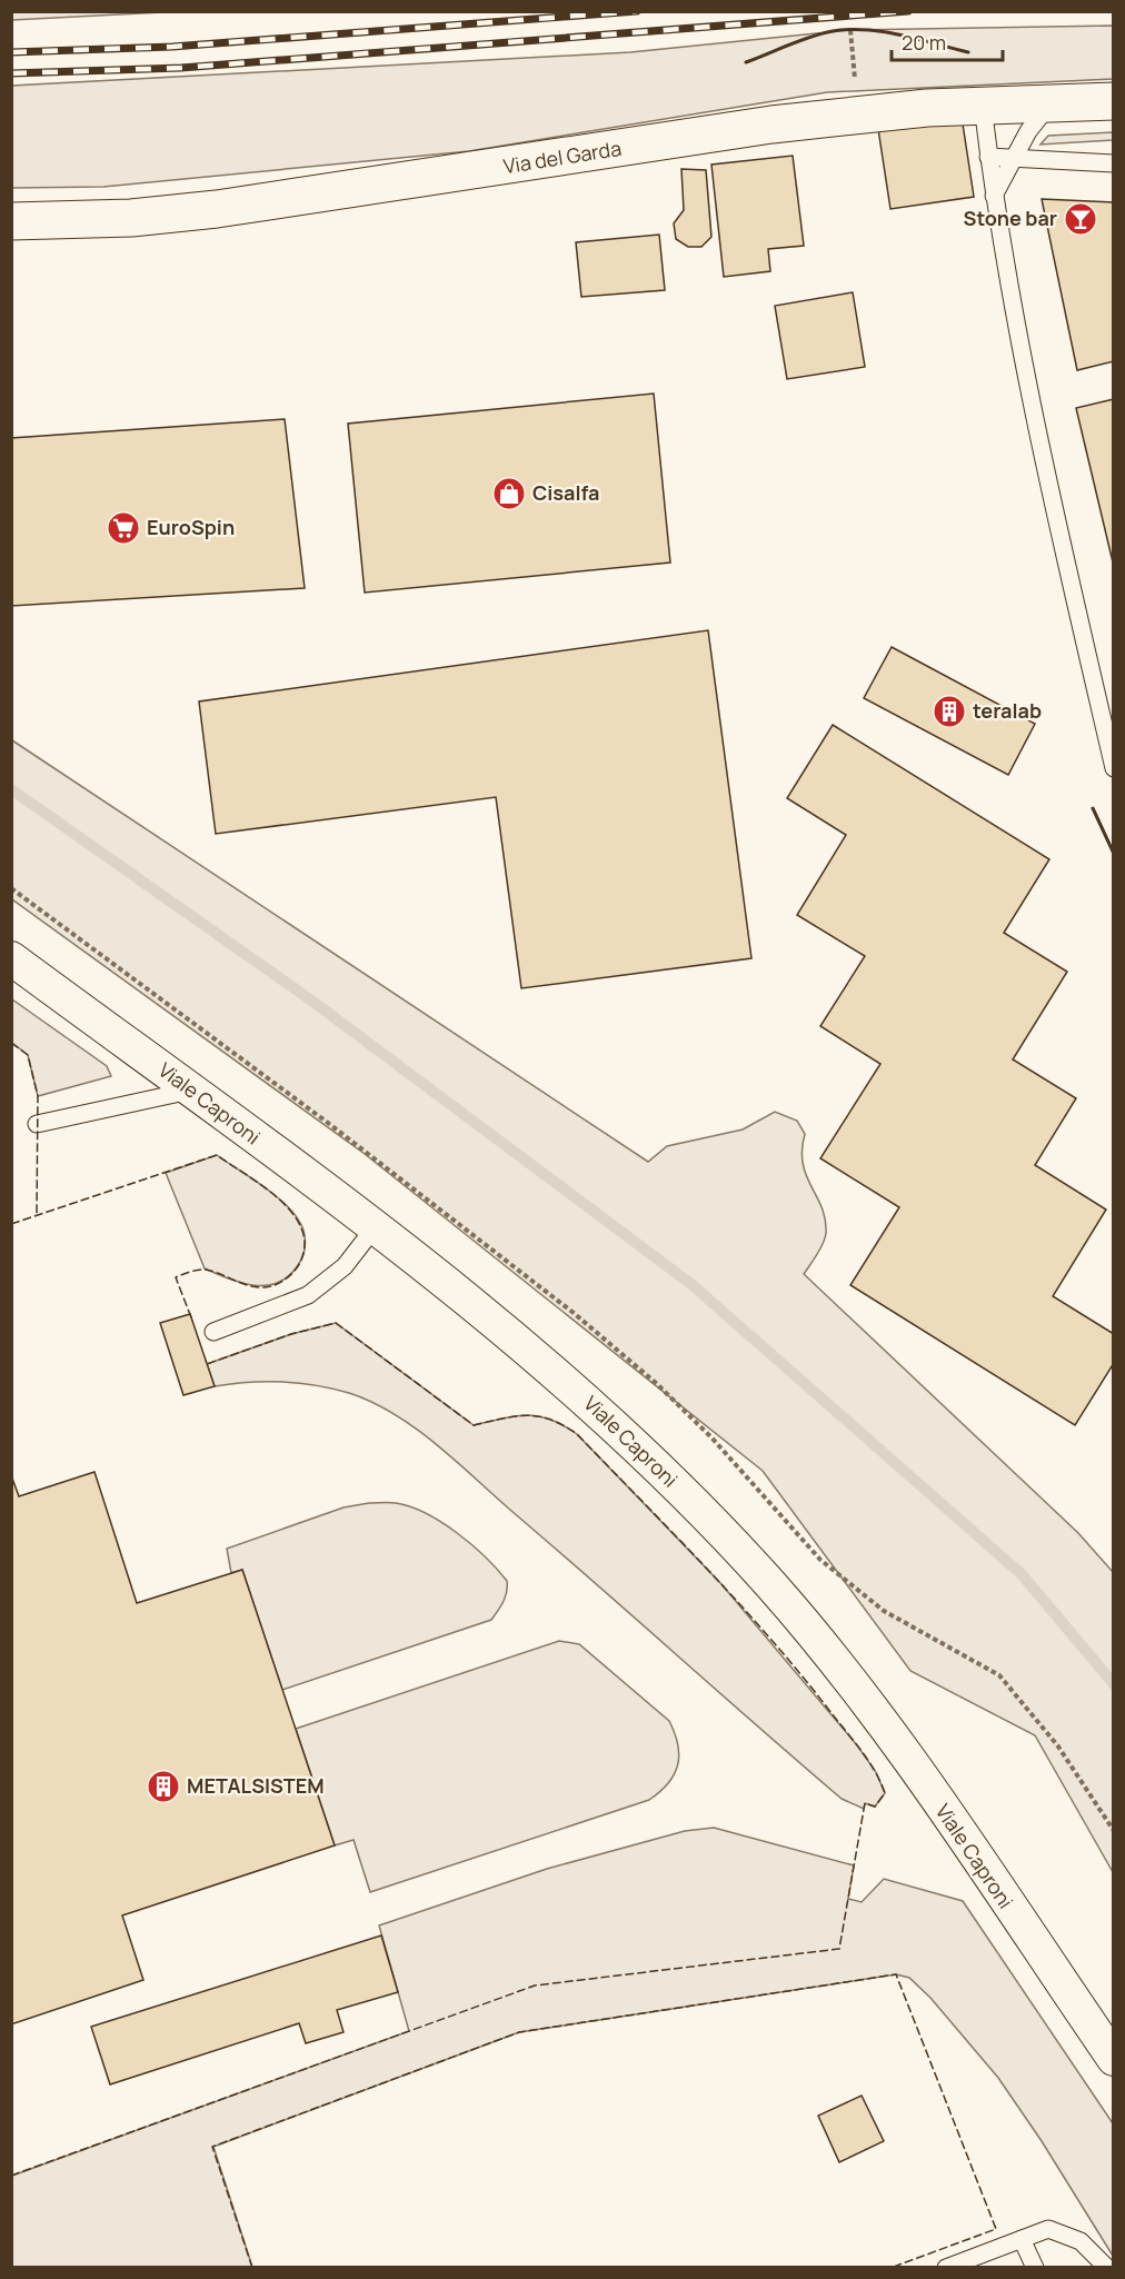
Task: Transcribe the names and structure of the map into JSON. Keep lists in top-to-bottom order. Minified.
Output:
{"streets":{"main road":["Via del Garda"],"street":["Viale Caproni"]},"places":{"bar":["Stone bar"],"shop":["Cisalfa"],"supermarket":["EuroSpin"],"building":["teralab","METALSISTEM"]},"scale_bar":"20 m"}
